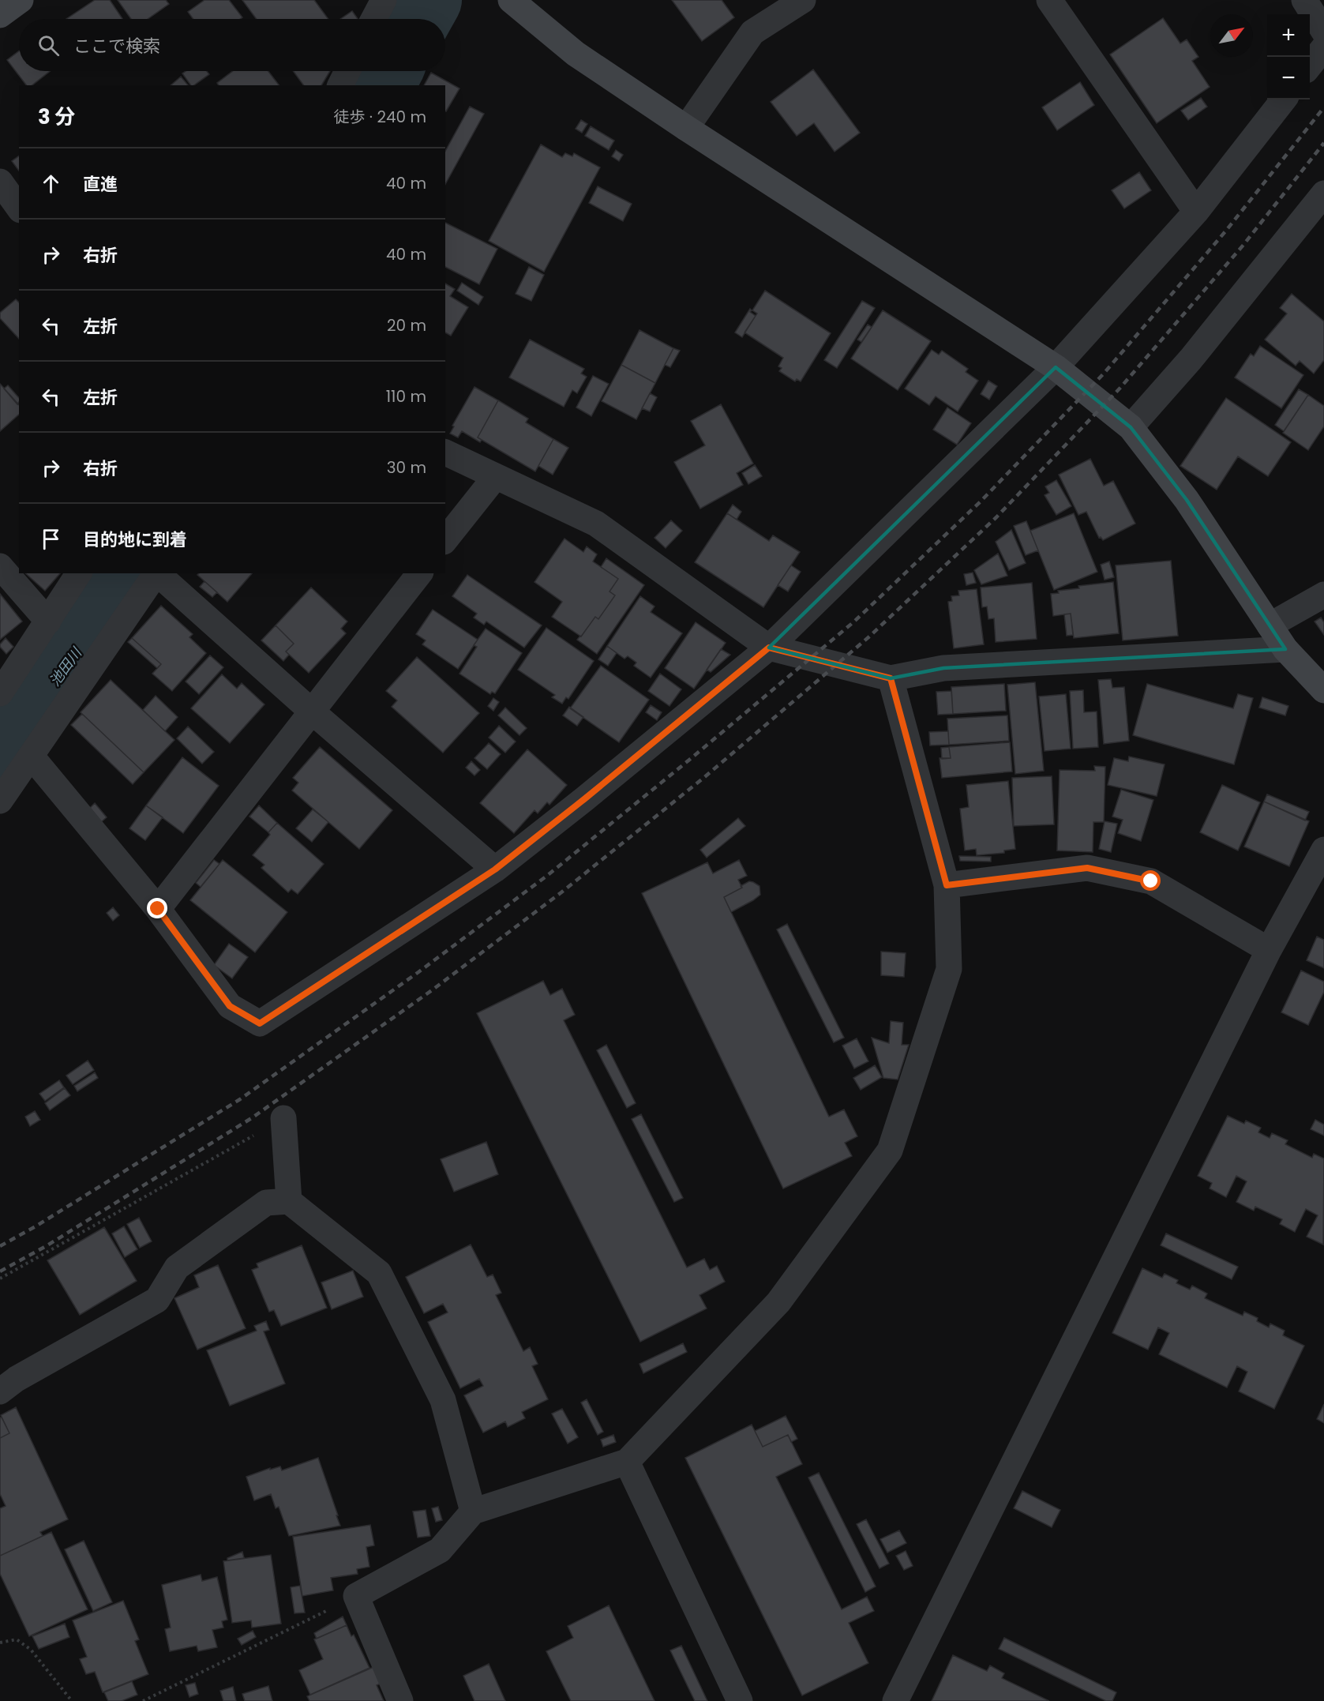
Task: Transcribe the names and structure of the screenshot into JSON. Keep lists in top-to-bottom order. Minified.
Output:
{"water":["池田川"],"north":"top right","page":{"map_buttons":["+","−"],"search":"ここで検索","heading":["3 分","徒歩 · 240 m"],"list":[["直進","40 m"],["右折","40 m"],["左折","20 m"],["左折","110 m"],["右折","30 m"],"目的地に到着"]}}
